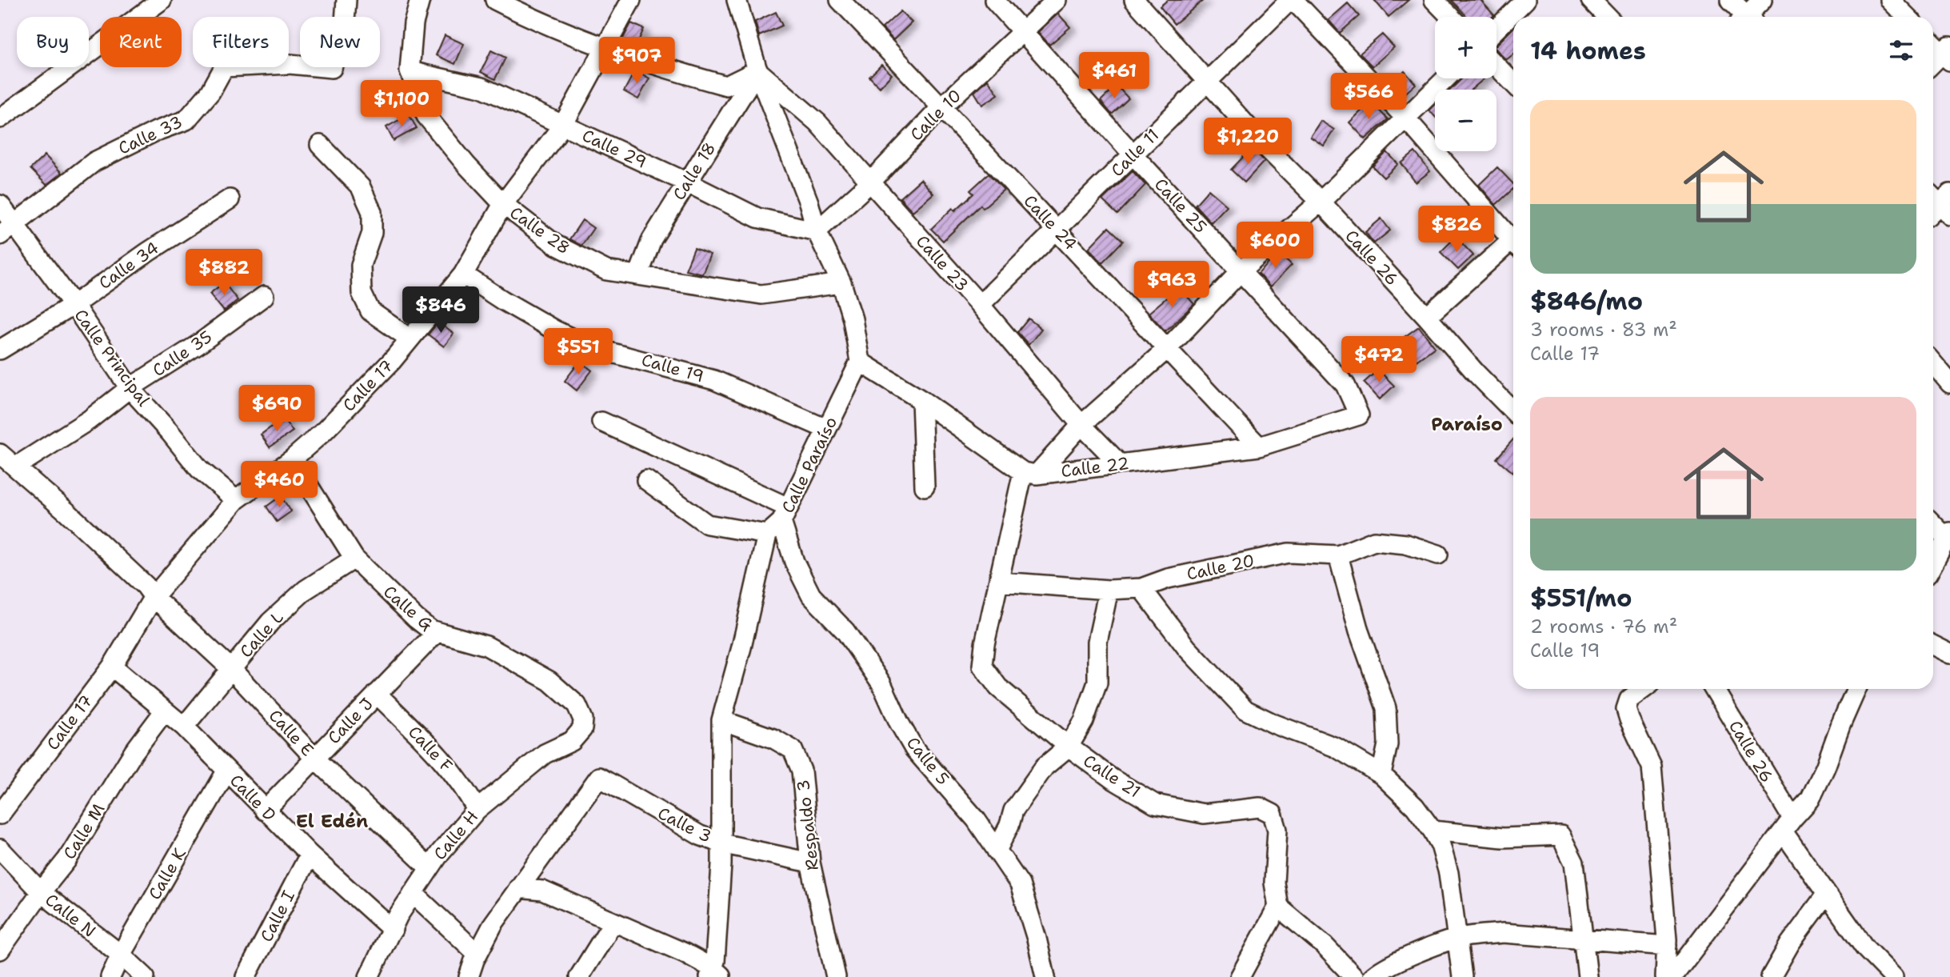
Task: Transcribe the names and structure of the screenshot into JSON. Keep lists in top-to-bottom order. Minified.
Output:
{"streets":{"street":["Calle 10","Calle 33","Calle 29","Calle 11","Calle 18","Calle 25","Calle 24","Calle 28","Calle 26","Calle 23","Calle 34","Calle 35","Calle Principal","Calle 19","Calle 17","Calle Paraíso","Calle 22","Calle 20","Calle G","Calle L","Calle J","Calle E","Calle F","Calle 5","Calle 21","Calle D","Calle 3","Respaldo 3","Calle M","Calle H","Calle K","Calle N","Calle I"]},"crossings":[["Calle 10","Calle 29"],["Calle 10","Calle 25"],["Calle 10","Calle 24"],["Calle 10","Calle 23"],["Calle 33","Calle Principal"],["Calle 29","Calle 18"],["Calle 29","Calle 28"],["Calle 29","Calle 17"],["Calle 11","Calle 25"],["Calle 11","Calle 24"],["Calle 11","Calle 26"],["Calle 11","Calle 23"],["Calle 18","Calle 28"],["Calle 18","Calle 23"],["Calle 25","Calle 22"],["Calle 24","Calle 22"],["Calle 28","Calle 17"],["Calle 23","Calle 22"],["Calle 34","Calle Principal"],["Calle 35","Calle Principal"],["Calle 35","Calle E"],["Calle Principal","Calle 17"],["Calle 19","Calle 17"],["Calle 19","Calle Paraíso"],["Calle 17","Calle G"],["Calle 17","Calle E"],["Calle 17","Calle D"],["Calle Paraíso","Calle 5"],["Calle 22","Calle 21"],["Calle 20","Calle 21"],["Calle G","Calle L"],["Calle G","Calle J"],["Calle G","Calle H"],["Calle L","Calle E"],["Calle L","Calle D"],["Calle J","Calle E"],["Calle J","Calle F"],["Calle J","Calle D"],["Calle E","Calle H"],["Calle F","Calle H"],["Calle D","Calle M"],["Calle D","Calle H"],["Calle D","Calle K"],["Calle D","Calle I"],["Calle 3","Respaldo 3"],["Calle M","Calle N"],["Calle K","Calle N"]],"districts":["Paraíso","El Edén"],"page":{"map_buttons":["+","−"],"chip":["Buy","Rent","Filters","New"],"heading":"14 homes","price":["$907","$461","$566","$1,100","$1,220","$826","$600","$882","$963","$846","$551","$472","$690","$460"],"list":[{"name":"$846/mo","note":"3 rooms · 83 m² · Calle 17"},{"name":"$551/mo","note":"2 rooms · 76 m² · Calle 19"}]}}
